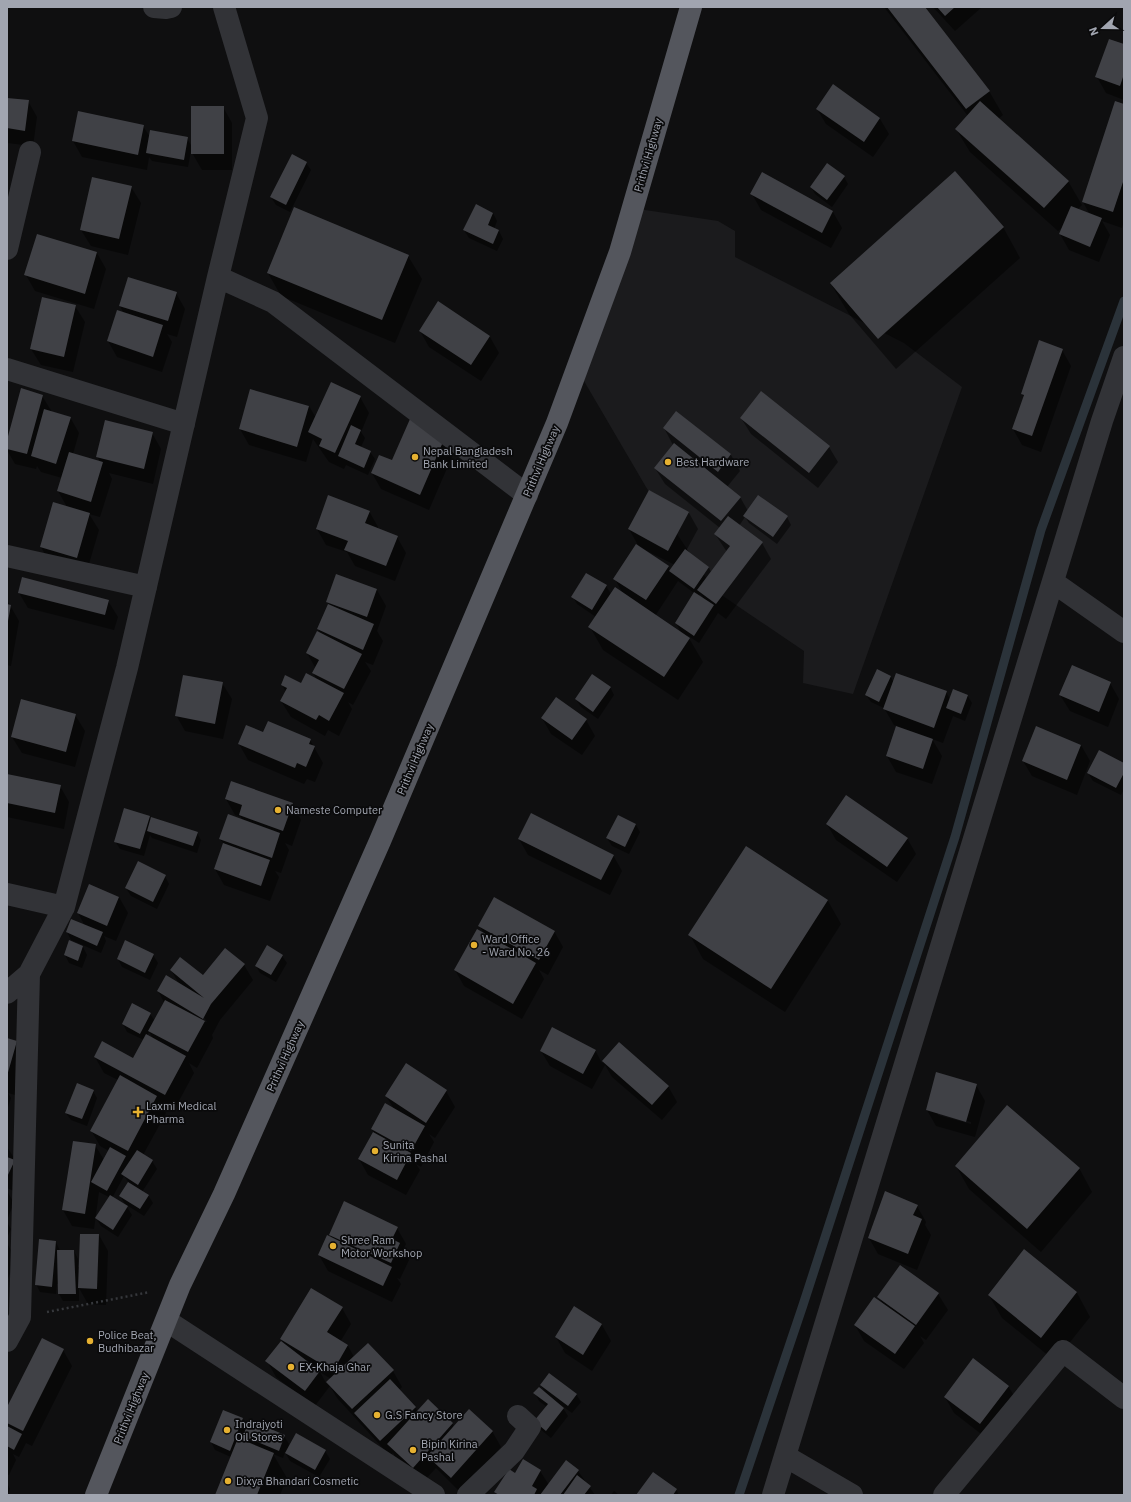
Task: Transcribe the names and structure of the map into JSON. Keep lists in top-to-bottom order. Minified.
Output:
{"streets":{"highway":["Prithvi Highway"]},"places":{"other":["Nepal Bangladesh Bank Limited","Best Hardware","Nameste Computer","Ward Office - Ward No. 26","Sunita Kirina Pashal","Shree Ram Motor Workshop","Police Beat, Budhibazar","EX-Khaja Ghar","G.S Fancy Store","Indrajyoti Oil Stores","Bipin Kirina Pashal","Dixya Bhandari Cosmetic"],"health":["Laxmi Medical Pharma"]},"north":"left"}
